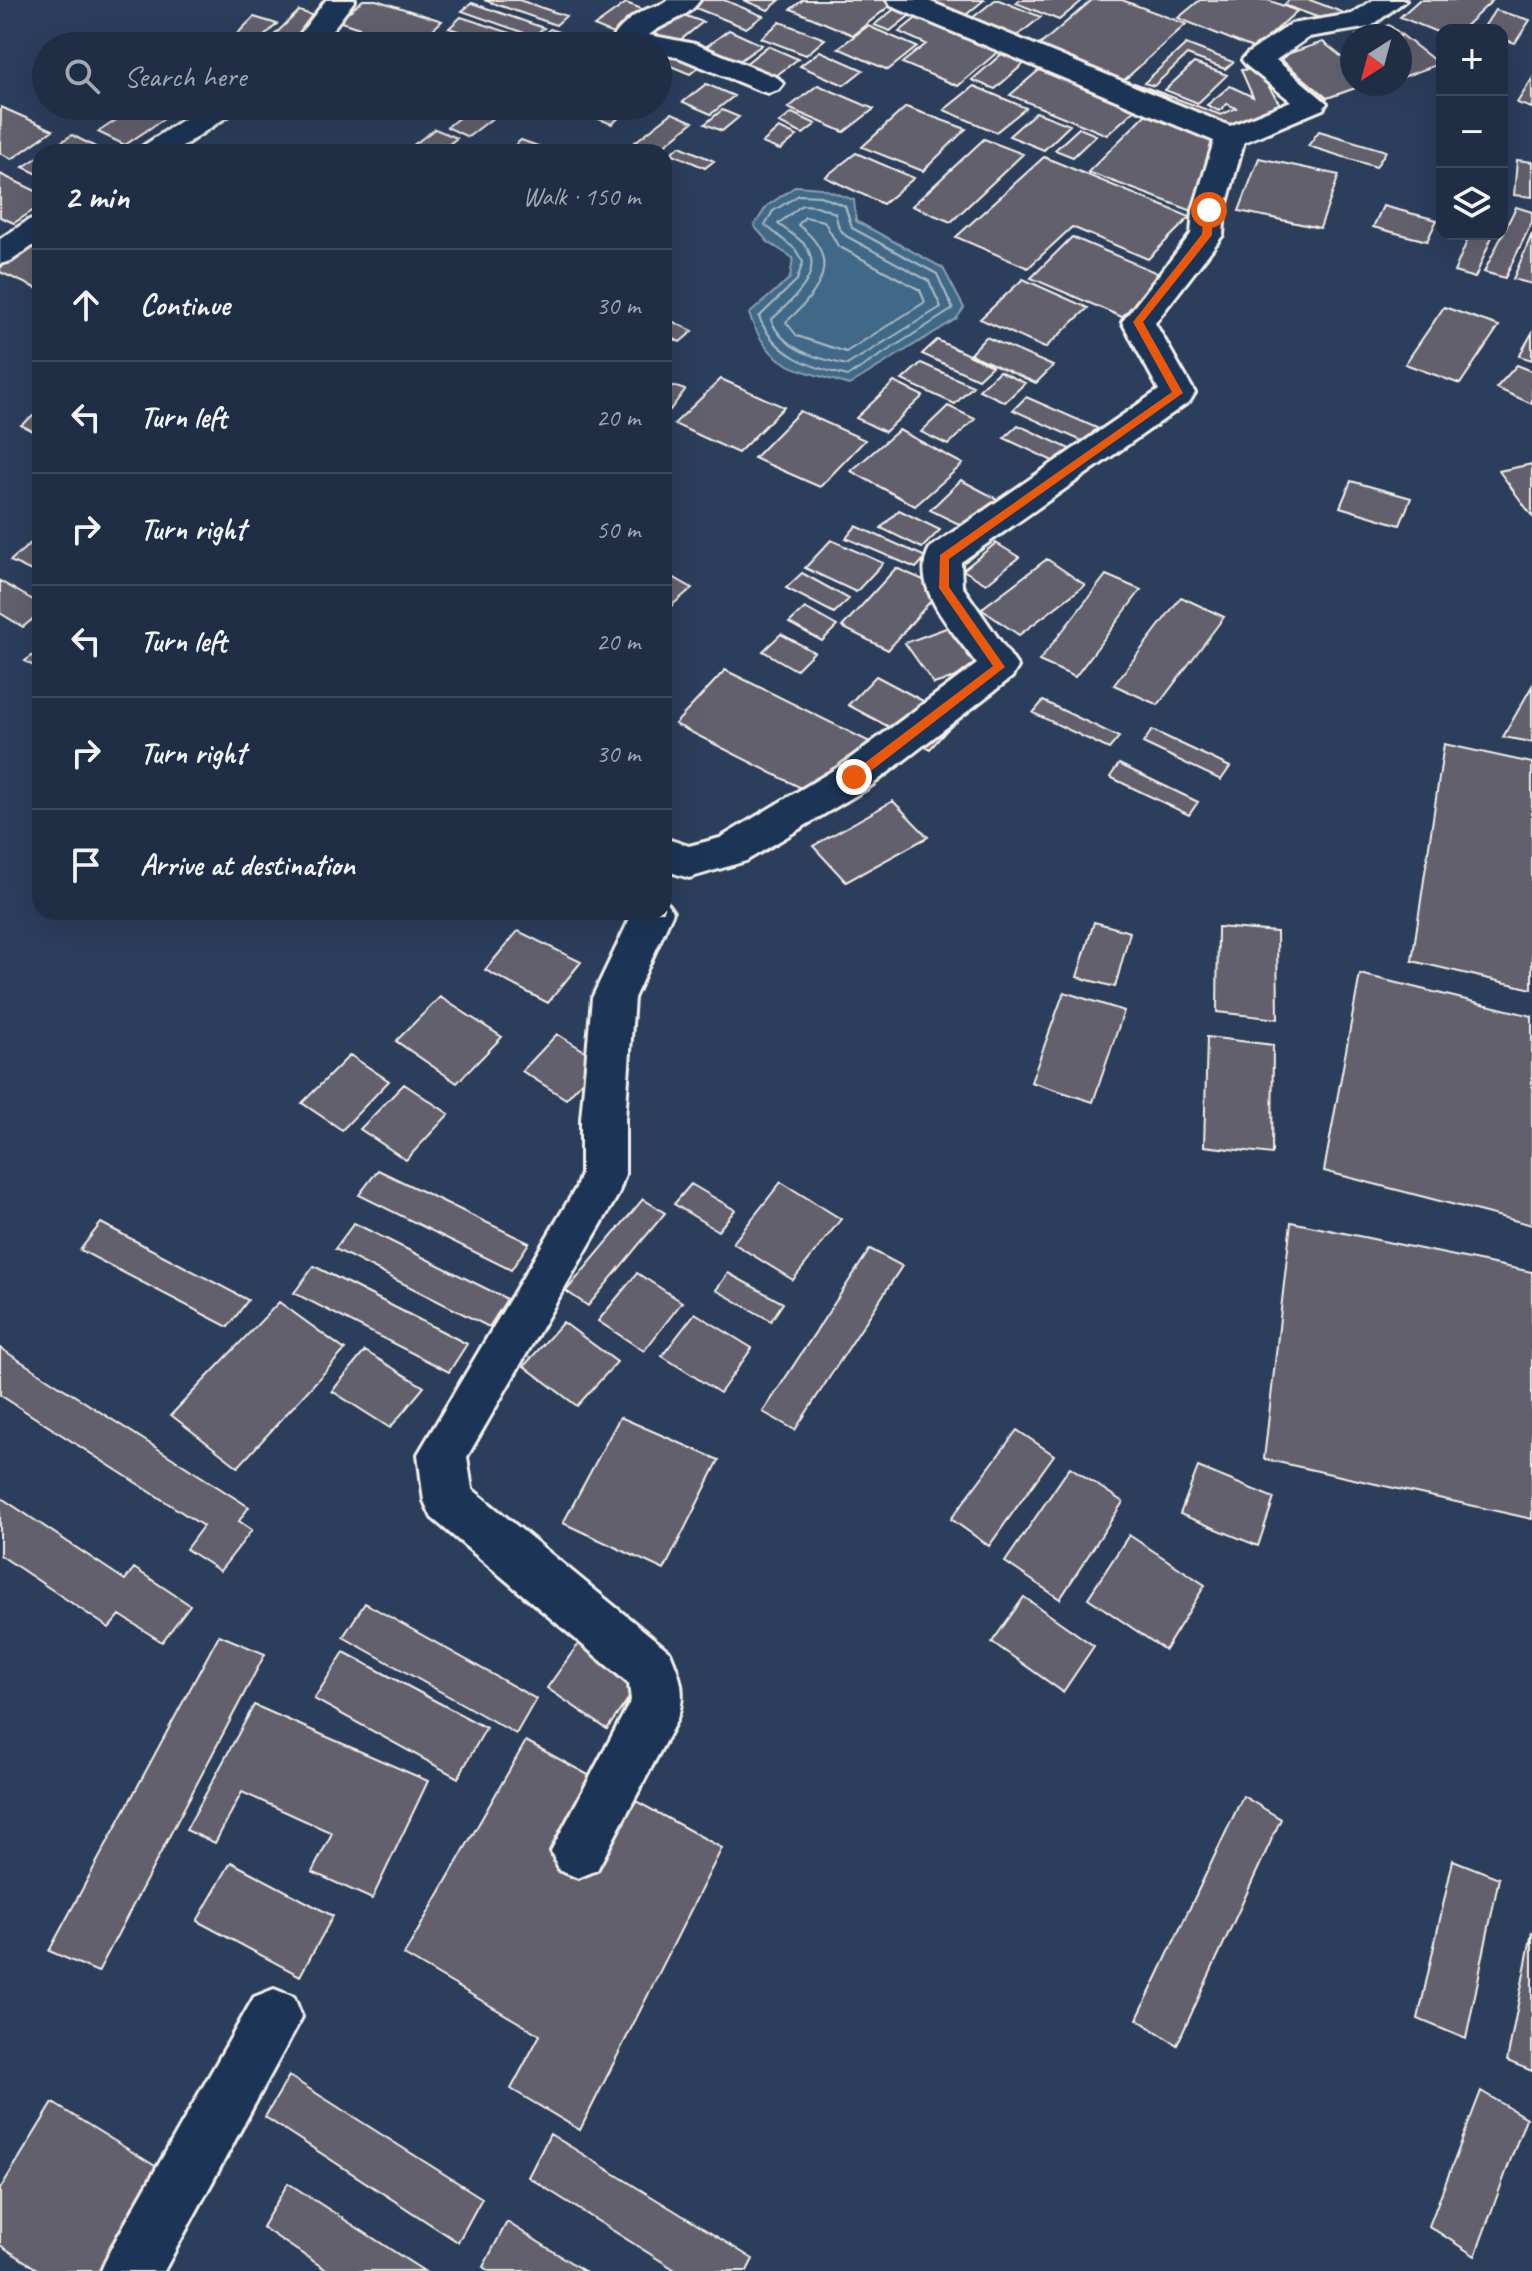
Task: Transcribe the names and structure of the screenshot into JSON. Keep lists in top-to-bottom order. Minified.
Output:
{"north":"bottom left","page":{"map_buttons":["+","−"],"search":"Search here","heading":["2 min","Walk · 150 m"],"list":[["Continue","30 m"],["Turn left","20 m"],["Turn right","50 m"],["Turn left","20 m"],["Turn right","30 m"],"Arrive at destination"]}}
